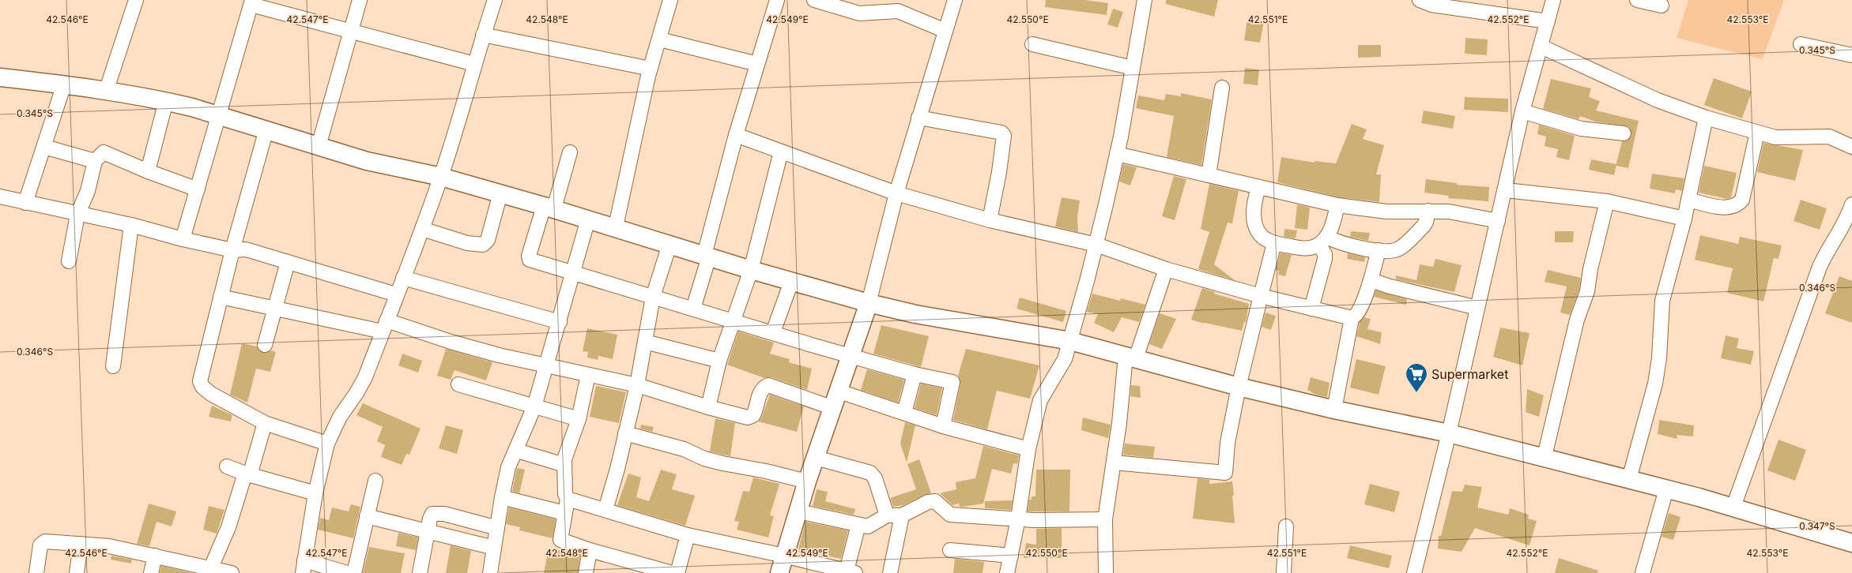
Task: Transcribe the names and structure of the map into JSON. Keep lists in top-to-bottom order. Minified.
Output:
{"places":{"supermarket":["Supermarket"]},"coordinates":["42.546°E","42.547°E","42.548°E","42.549°E","42.550°E","42.551°E","42.552°E","42.553°E","0.345°S","0.346°S","0.347°S"]}
